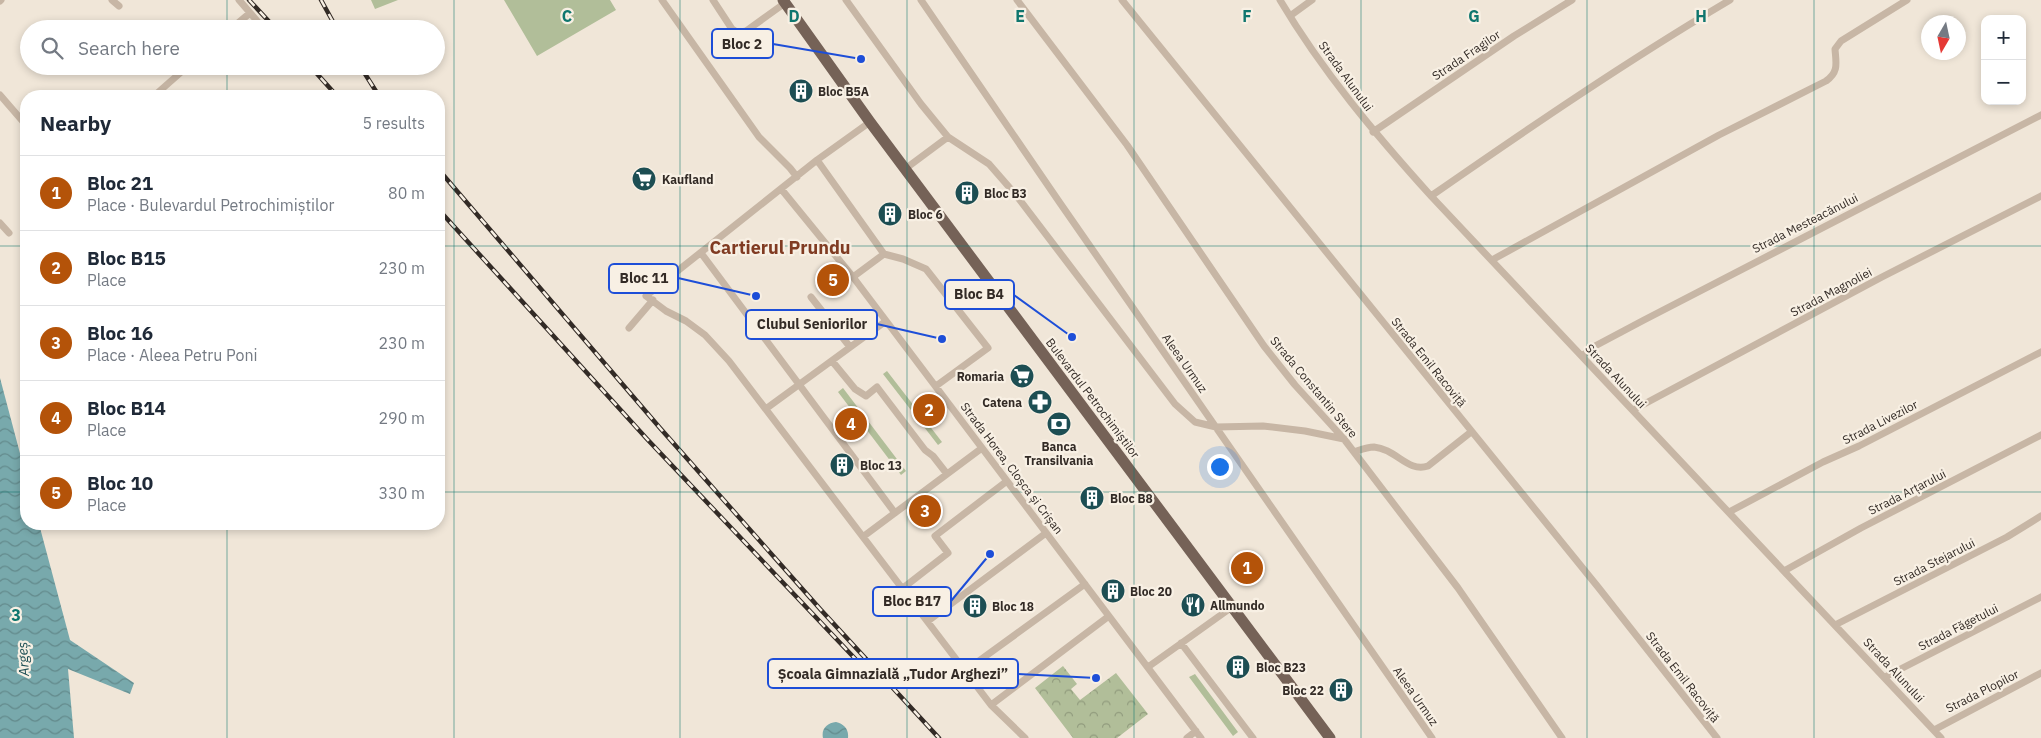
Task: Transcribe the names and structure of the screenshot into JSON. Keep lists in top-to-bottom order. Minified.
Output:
{"streets":{"main road":["Bulevardul Petrochimiștilor"],"street":["Strada Fragilor","Strada Alunului","Strada Mesteacănului","Strada Magnoliei","Strada Emil Racoviță","Aleea Urmuz","Strada Constantin Stere","Strada Livezilor","Strada Horea, Cloșca și Crișan","Strada Arțarului","Strada Stejarului","Strada Făgetului","Strada Plopilor"]},"crossings":[["Strada Fragilor","Strada Alunului"],["Strada Alunului","Strada Mesteacănului"],["Strada Alunului","Strada Magnoliei"],["Strada Alunului","Strada Livezilor"],["Strada Alunului","Strada Arțarului"],["Strada Alunului","Strada Stejarului"],["Strada Alunului","Strada Făgetului"],["Strada Alunului","Strada Plopilor"]],"districts":["Cartierul Prundu"],"water":["Argeș"],"places":{"other":["Bloc 2","Bloc 11","Bloc B4","Clubul Seniorilor","Bloc B17","Școala Gimnazială „Tudor Arghezi”"],"building":["Bloc B5A","Bloc B3","Bloc 6","Bloc 13","Bloc B8","Bloc 20","Bloc 18","Bloc B23","Bloc 22"],"supermarket":["Kaufland","Romaria"],"pharmacy":["Catena"],"bank":["Banca Transilvania"],"restaurant":["Allmundo"]},"north":"bottom","page":{"map_buttons":["+","−"],"search":"Search here","heading":["Nearby","5 results"],"list":[{"mark":"1","name":"Bloc 21","note":"Place · Bulevardul Petrochimiștilor","value":"80 m"},{"mark":"2","name":"Bloc B15","note":"Place","value":"230 m"},{"mark":"3","name":"Bloc 16","note":"Place · Aleea Petru Poni","value":"230 m"},{"mark":"4","name":"Bloc B14","note":"Place","value":"290 m"},{"mark":"5","name":"Bloc 10","note":"Place","value":"330 m"}],"pins":["5","2","4","3","1"]},"grid":{"columns":["C","D","E","F","G","H"],"rows":["3"]}}
